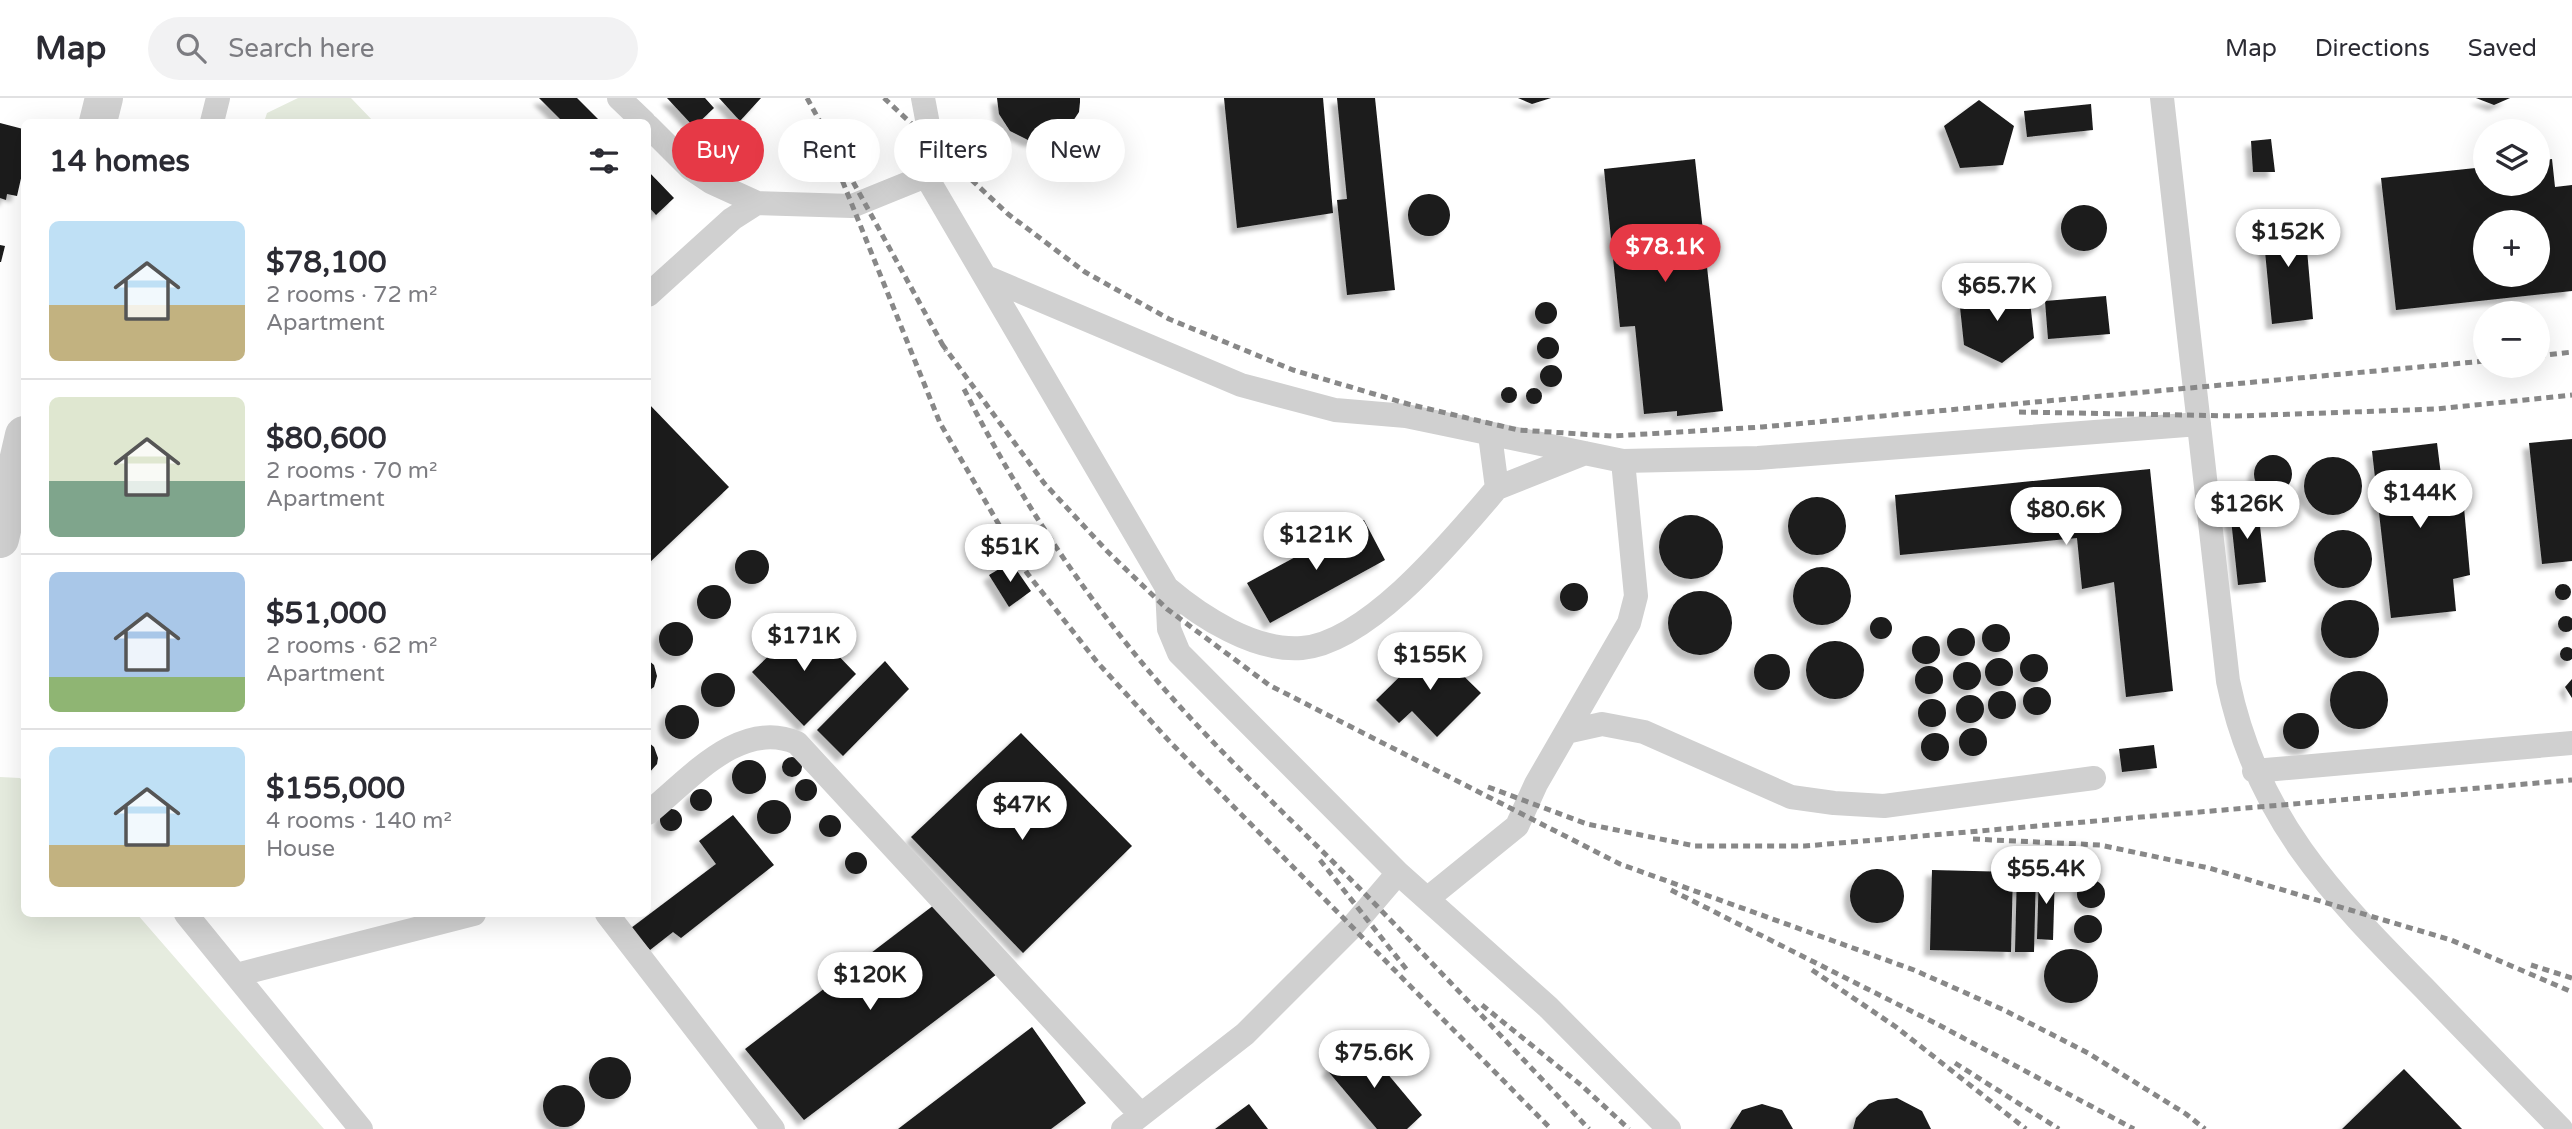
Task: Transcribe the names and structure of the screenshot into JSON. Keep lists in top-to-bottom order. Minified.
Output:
{"page":{"header":"Map","search":"Search here","nav":["Map","Directions","Saved"],"map_buttons":["+","−"],"chip":["Buy","Rent","Filters","New"],"heading":"14 homes","list":[{"name":"$78,100","note":"2 rooms · 72 m² · Apartment"},{"name":"$80,600","note":"2 rooms · 70 m² · Apartment"},{"name":"$51,000","note":"2 rooms · 62 m² · Apartment"},{"name":"$155,000","note":"4 rooms · 140 m² · House"}],"price":["$152K","$78.1K","$65.7K","$144K","$126K","$80.6K","$121K","$51K","$171K","$155K","$47K","$55.4K","$120K","$75.6K"]}}
